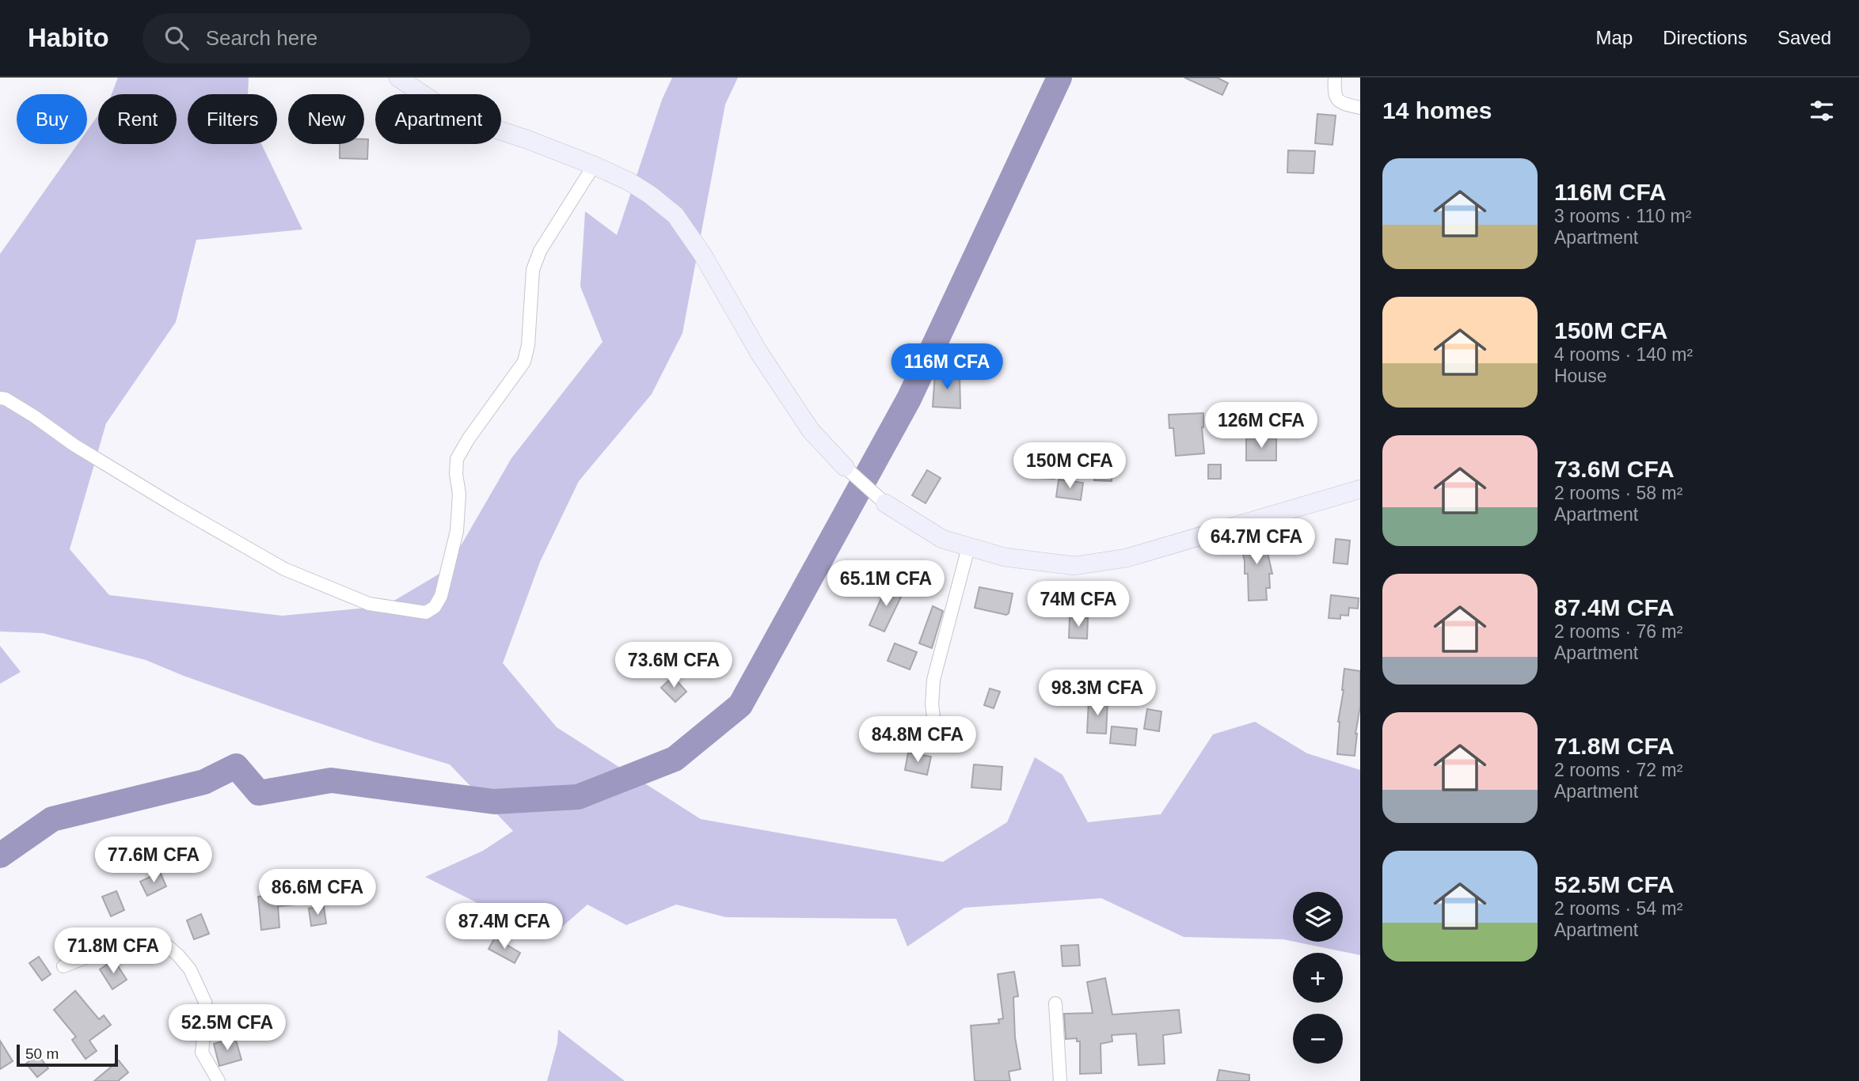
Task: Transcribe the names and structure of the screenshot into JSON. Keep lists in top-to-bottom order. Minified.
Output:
{"scale_bar":"50 m","page":{"header":"Habito","search":"Search here","nav":["Map","Directions","Saved"],"heading":"14 homes","chip":["Buy","Rent","Filters","New","Apartment"],"list":[{"name":"116M CFA","note":"3 rooms · 110 m² · Apartment"},{"name":"150M CFA","note":"4 rooms · 140 m² · House"},{"name":"73.6M CFA","note":"2 rooms · 58 m² · Apartment"},{"name":"87.4M CFA","note":"2 rooms · 76 m² · Apartment"},{"name":"71.8M CFA","note":"2 rooms · 72 m² · Apartment"},{"name":"52.5M CFA","note":"2 rooms · 54 m² · Apartment"}],"price":["116M CFA","126M CFA","150M CFA","64.7M CFA","65.1M CFA","74M CFA","73.6M CFA","98.3M CFA","84.8M CFA","77.6M CFA","86.6M CFA","87.4M CFA","71.8M CFA","52.5M CFA"],"map_buttons":["+","−"],"scale":"50 m"}}
